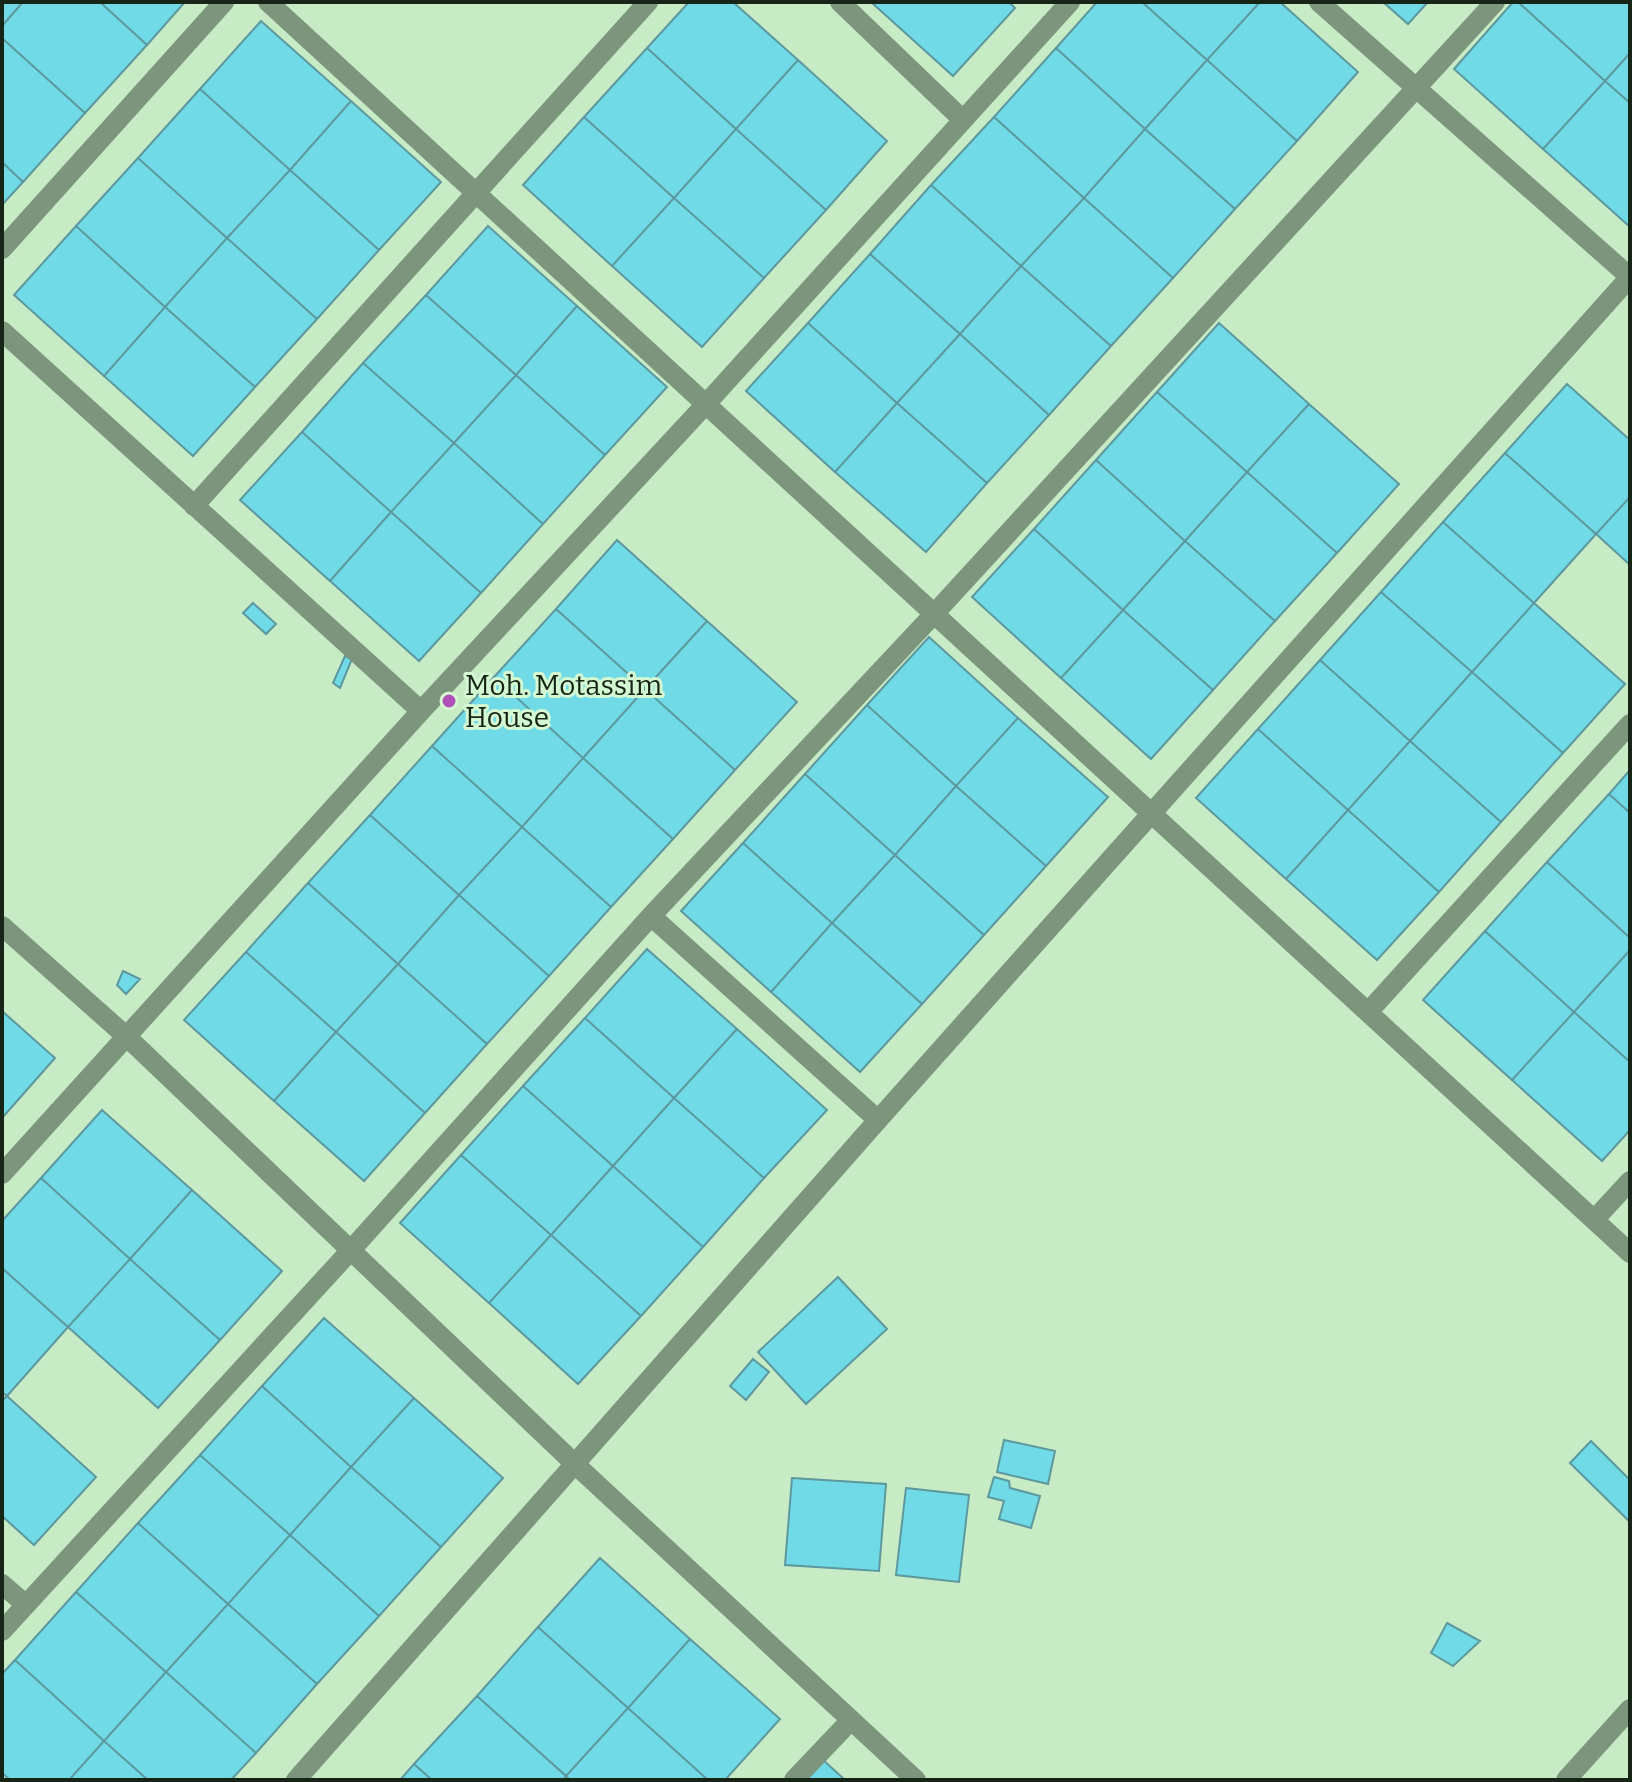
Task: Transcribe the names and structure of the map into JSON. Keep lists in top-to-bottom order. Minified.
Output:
{"places":["Moh. Motassim House"]}
